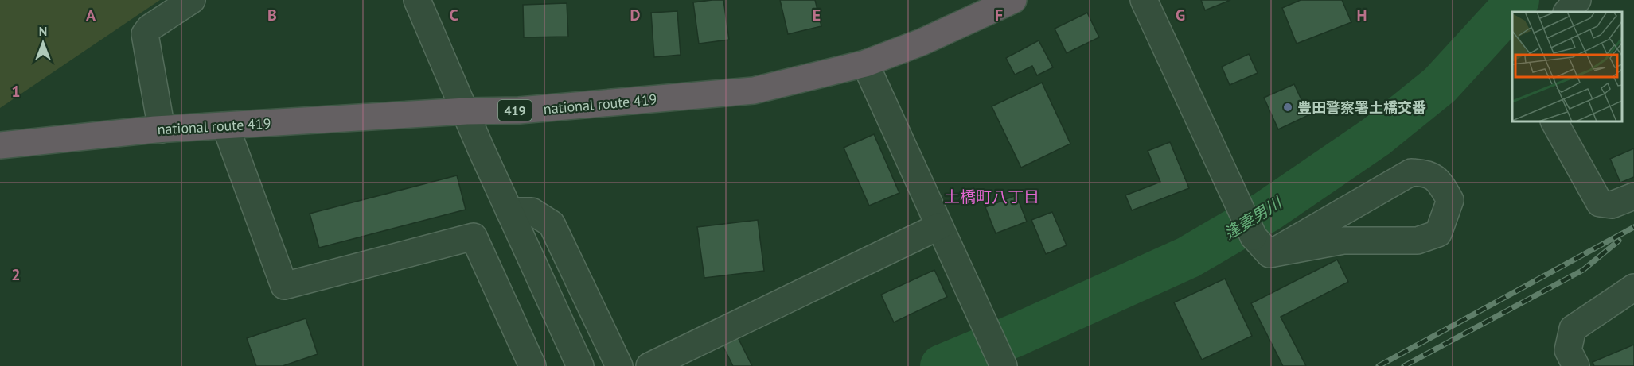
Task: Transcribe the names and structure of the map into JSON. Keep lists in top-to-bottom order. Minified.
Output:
{"streets":{"highway":["national route 419","419"]},"districts":["土橋町八丁目"],"water":["逢妻男川"],"places":["豊田警察署土橋交番"],"north":"top","grid":{"columns":["A","B","C","D","E","F","G","H"],"rows":["1","2"]}}
